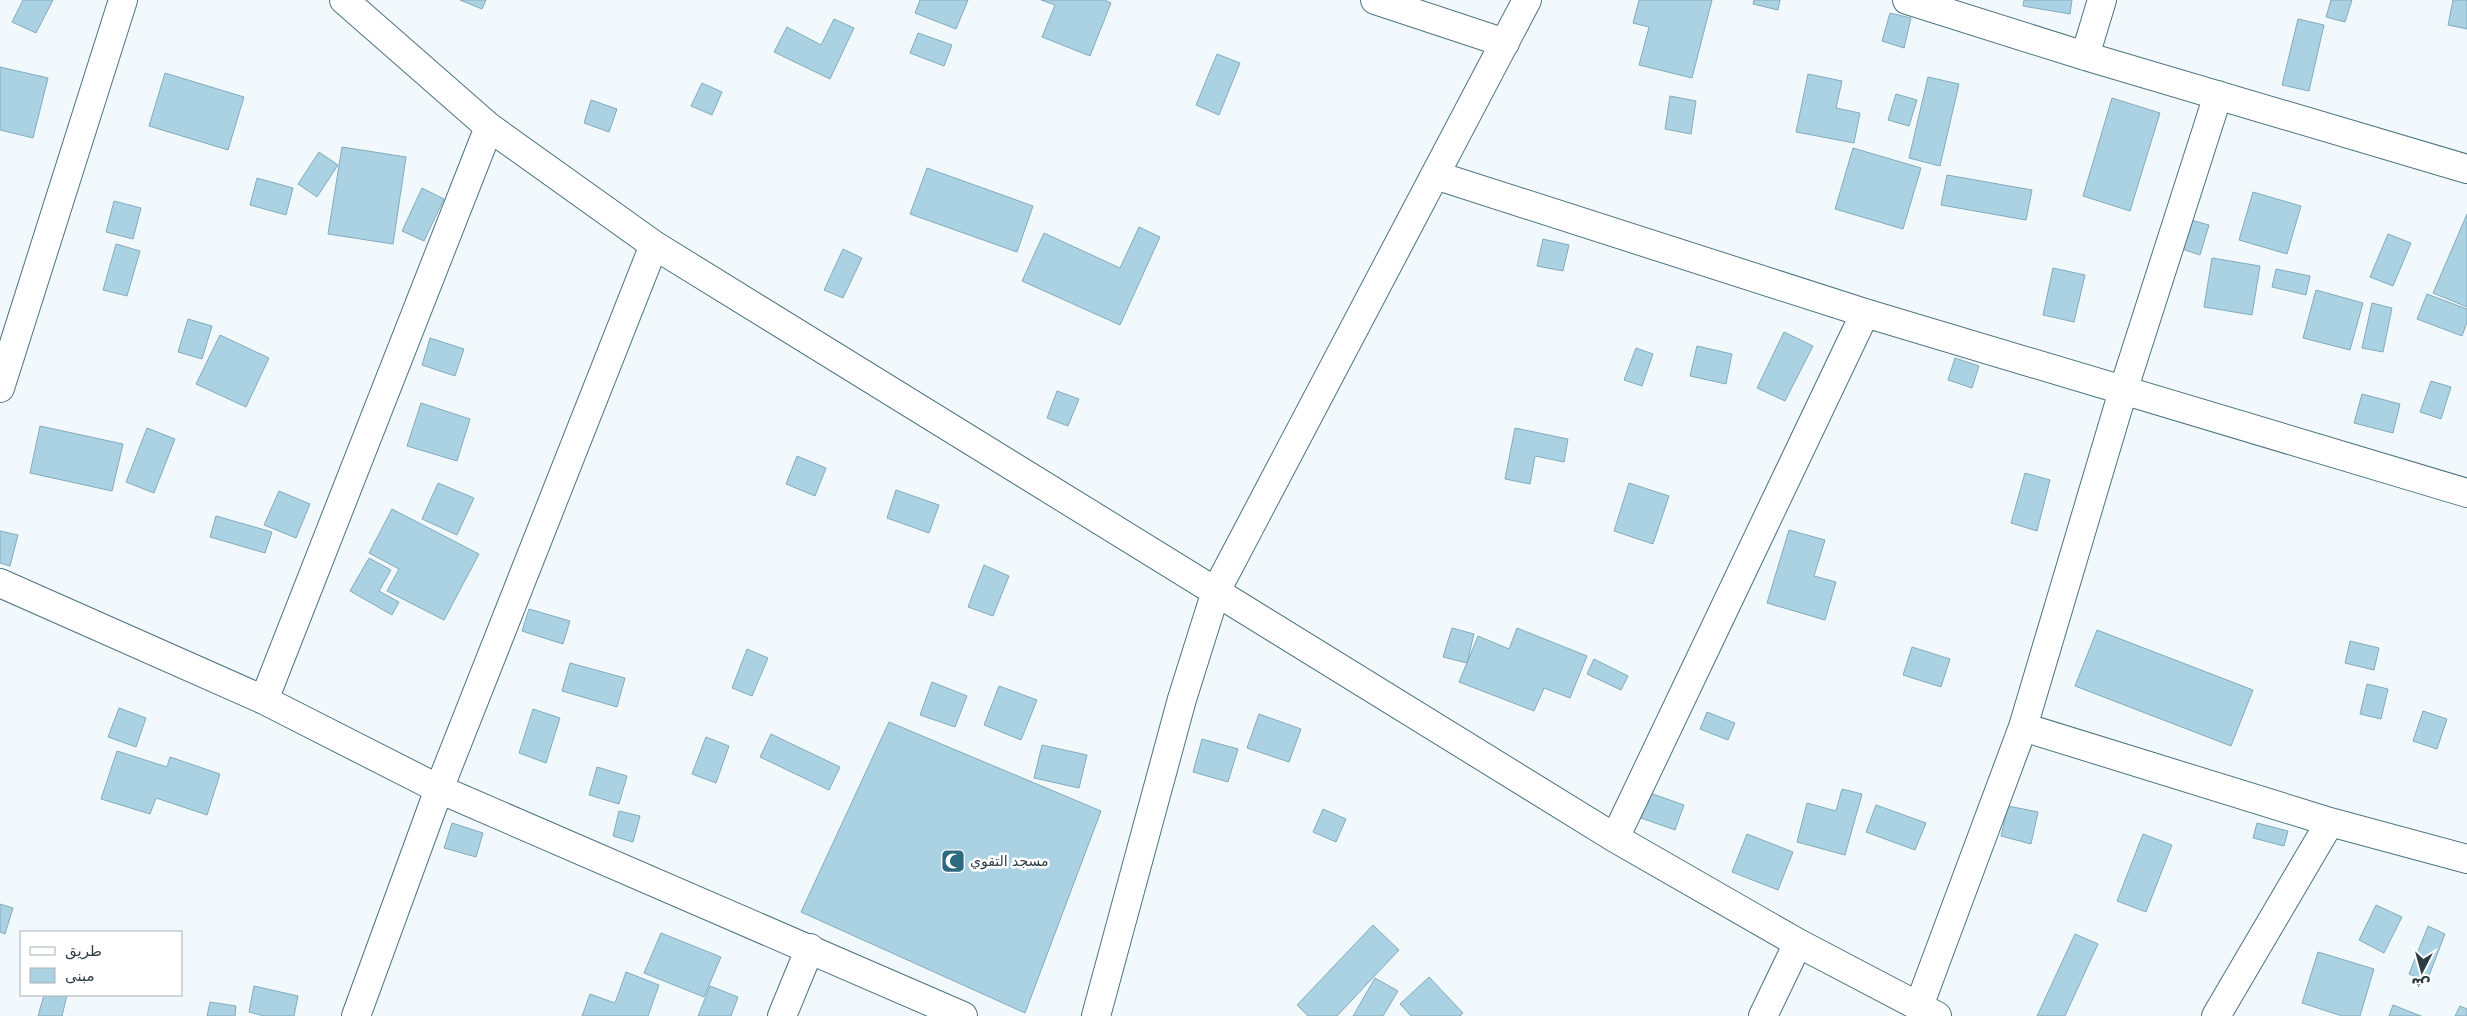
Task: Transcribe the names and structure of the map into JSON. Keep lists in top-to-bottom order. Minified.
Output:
{"places":{"mosque":["مسجد التقوي"]},"legend":["طريق","مبنى"],"north":"bottom"}
